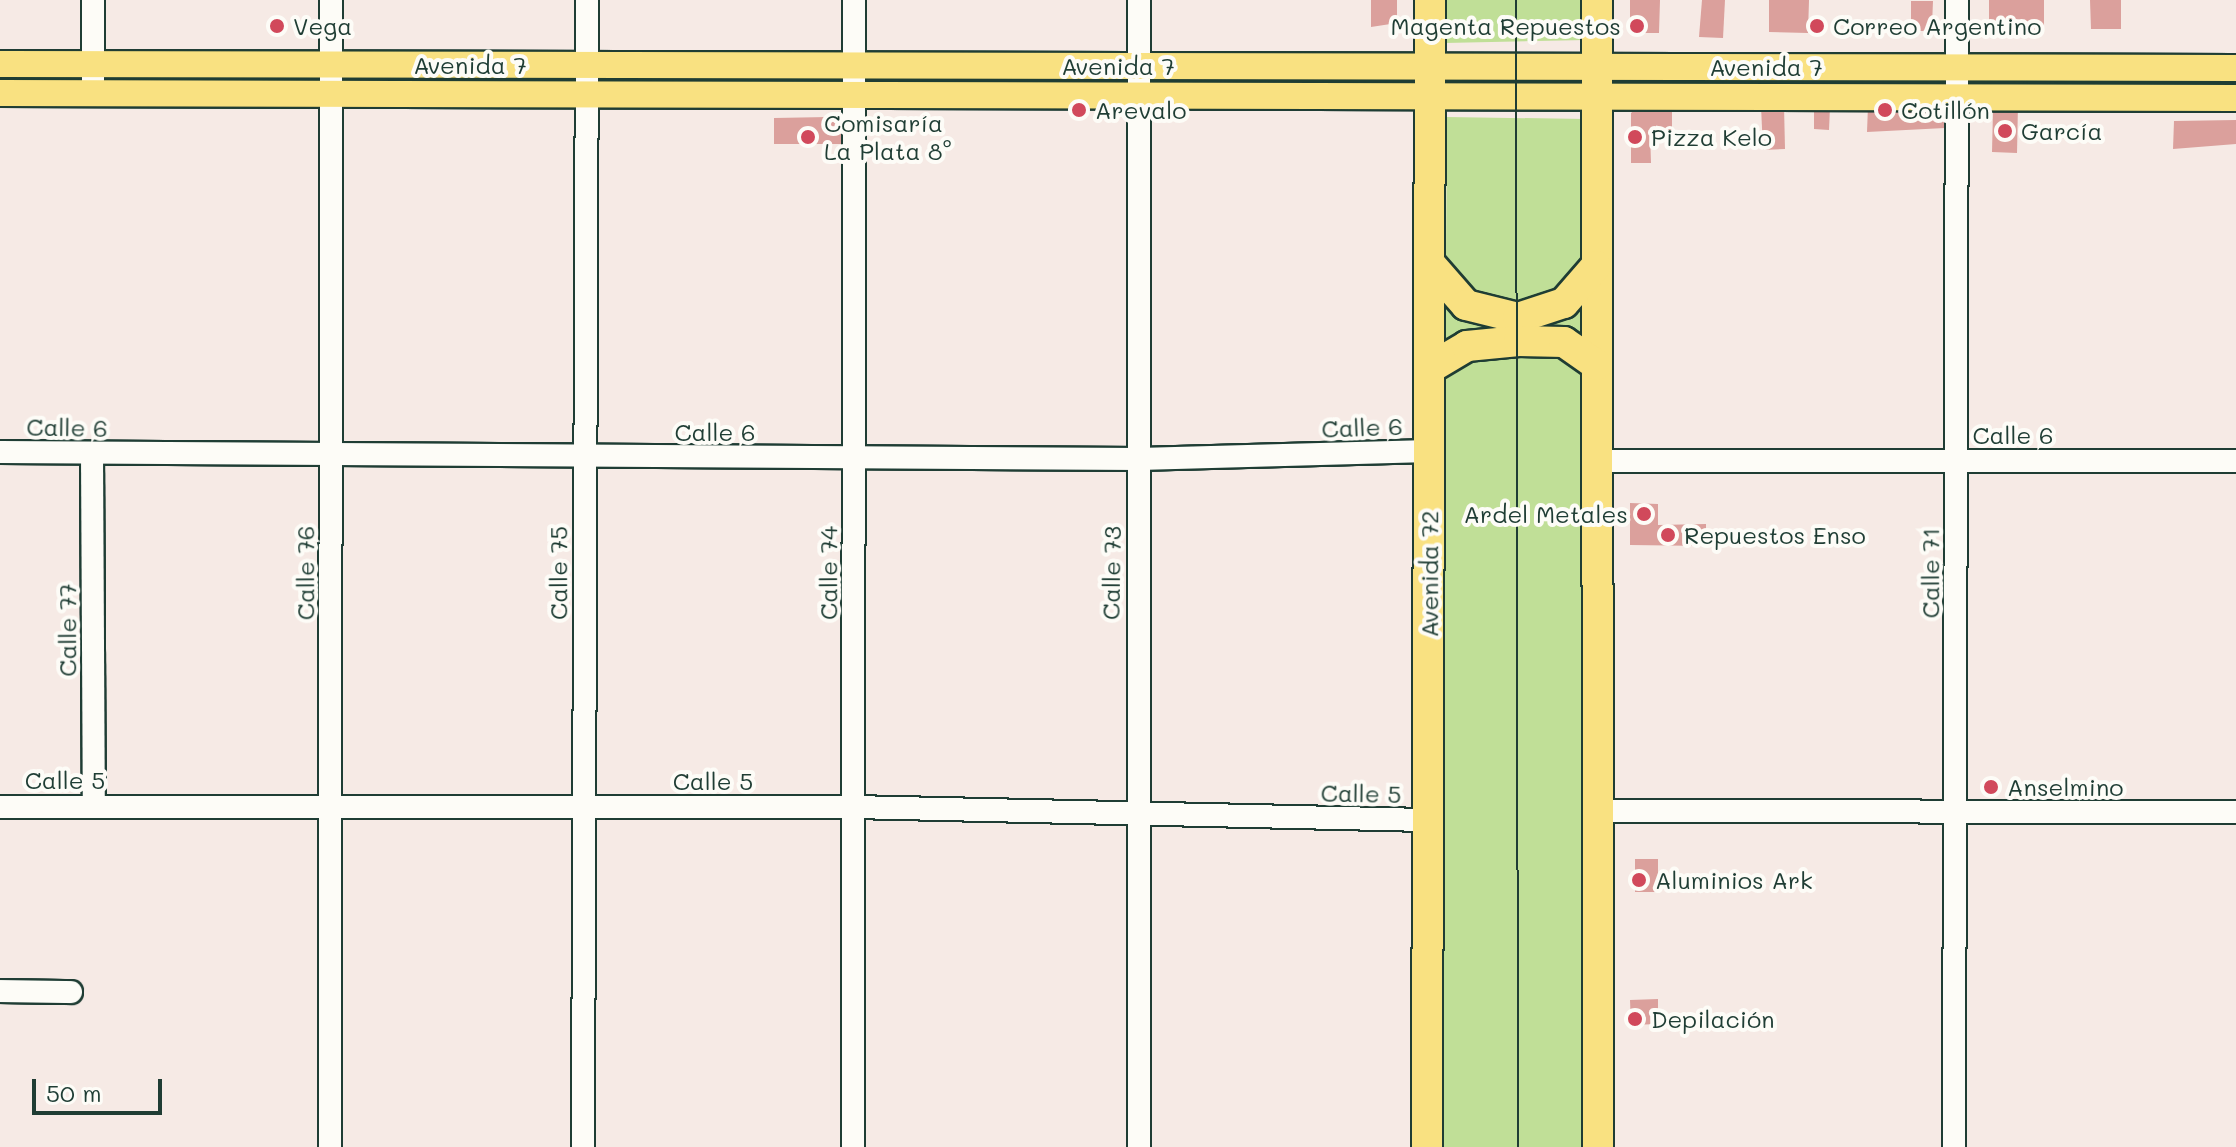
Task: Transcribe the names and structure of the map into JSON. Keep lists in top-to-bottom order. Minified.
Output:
{"streets":{"highway":["Avenida 72"],"main road":["Avenida 7"],"street":["Calle 6","Calle 76","Calle 75","Calle 74","Calle 73","Calle 71","Calle 77","Calle 5"]},"crossings":[["Avenida 7","Calle 76"],["Avenida 7","Calle 75"],["Avenida 7","Calle 74"],["Avenida 7","Calle 73"],["Avenida 7","Calle 71"],["Avenida 7","Avenida 72"],["Calle 6","Calle 76"],["Calle 6","Calle 75"],["Calle 6","Calle 74"],["Calle 6","Calle 73"],["Calle 6","Calle 71"],["Calle 6","Avenida 72"],["Calle 6","Calle 77"],["Calle 76","Calle 5"],["Calle 75","Calle 5"],["Calle 74","Calle 5"],["Calle 73","Calle 5"],["Avenida 72","Calle 5"],["Calle 77","Calle 5"]],"places":["Vega","Magenta Repuestos","Correo Argentino","Arevalo","Cotillón","García","Comisaría La Plata 8°","Pizza Kelo","Ardel Metales","Repuestos Enso","Anselmino","Aluminios Ark","Depilación"],"scale_bar":"50 m"}
